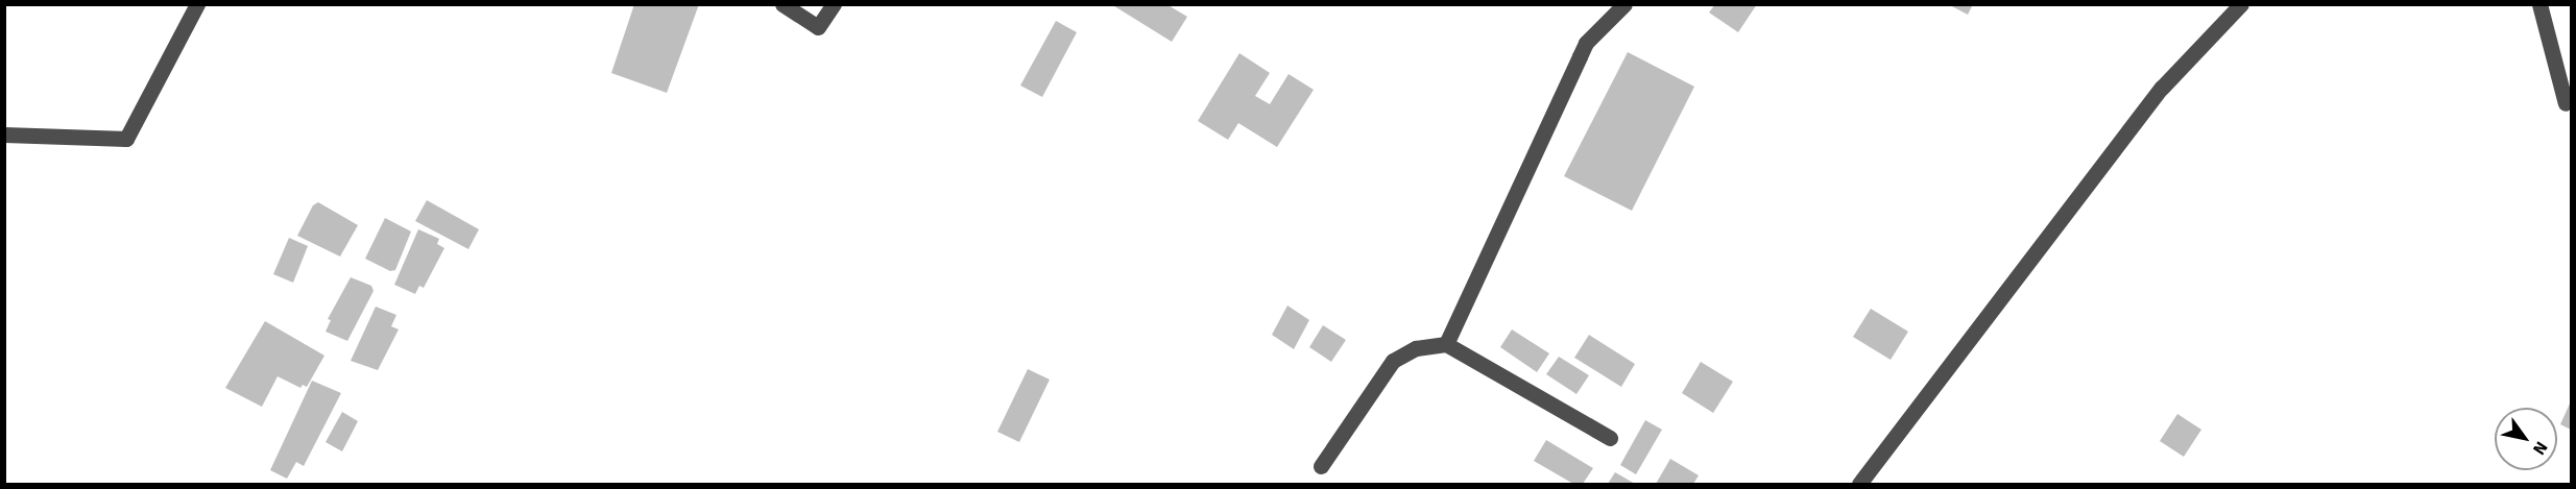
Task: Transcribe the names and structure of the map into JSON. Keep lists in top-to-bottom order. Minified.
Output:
{"north":"bottom right"}
